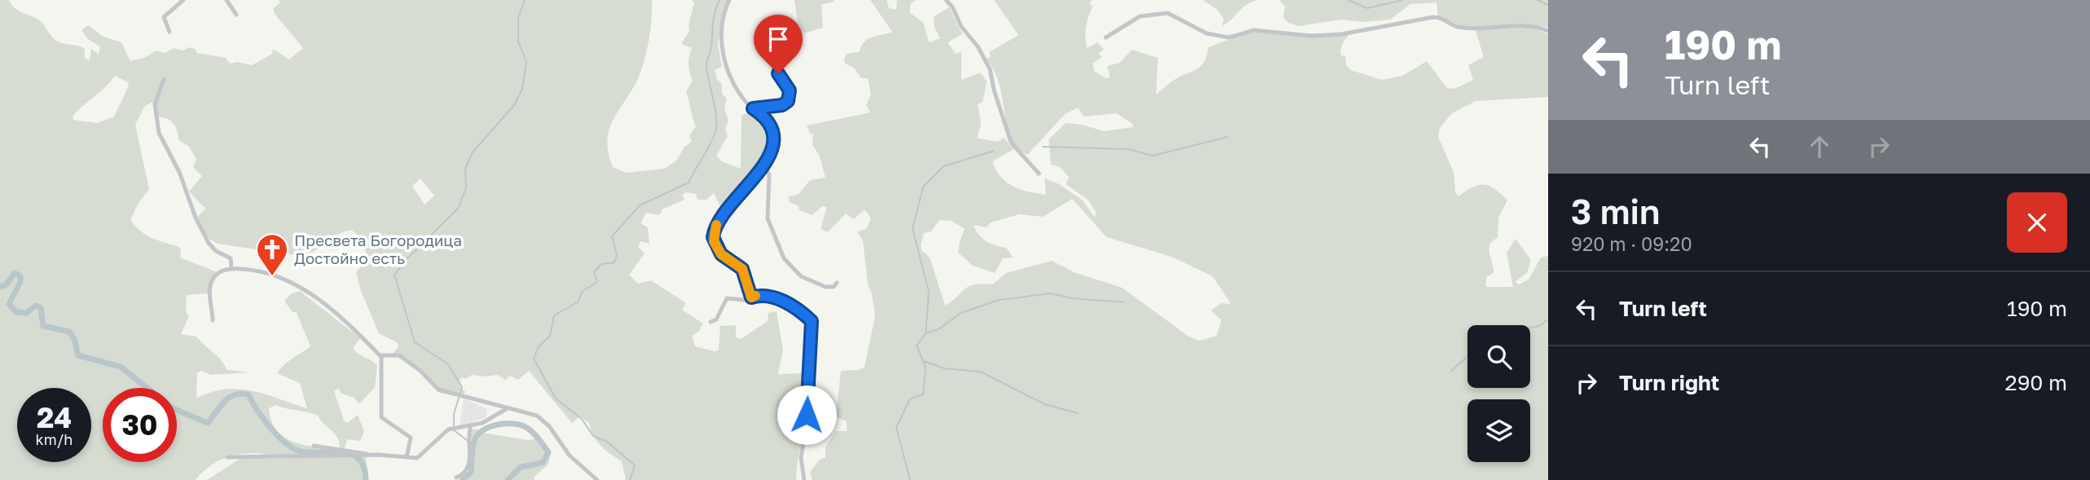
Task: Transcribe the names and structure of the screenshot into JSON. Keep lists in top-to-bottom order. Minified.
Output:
{"places":{"church":["Пресвета Богородица Достойно есть"]},"page":{"turn":["190 m","Turn left"],"heading":["3 min","920 m · 09:20"],"list":[{"name":"Turn left","value":"190 m"},{"name":"Turn right","value":"290 m"}],"speed":"24 km/h","limit":"30"}}
